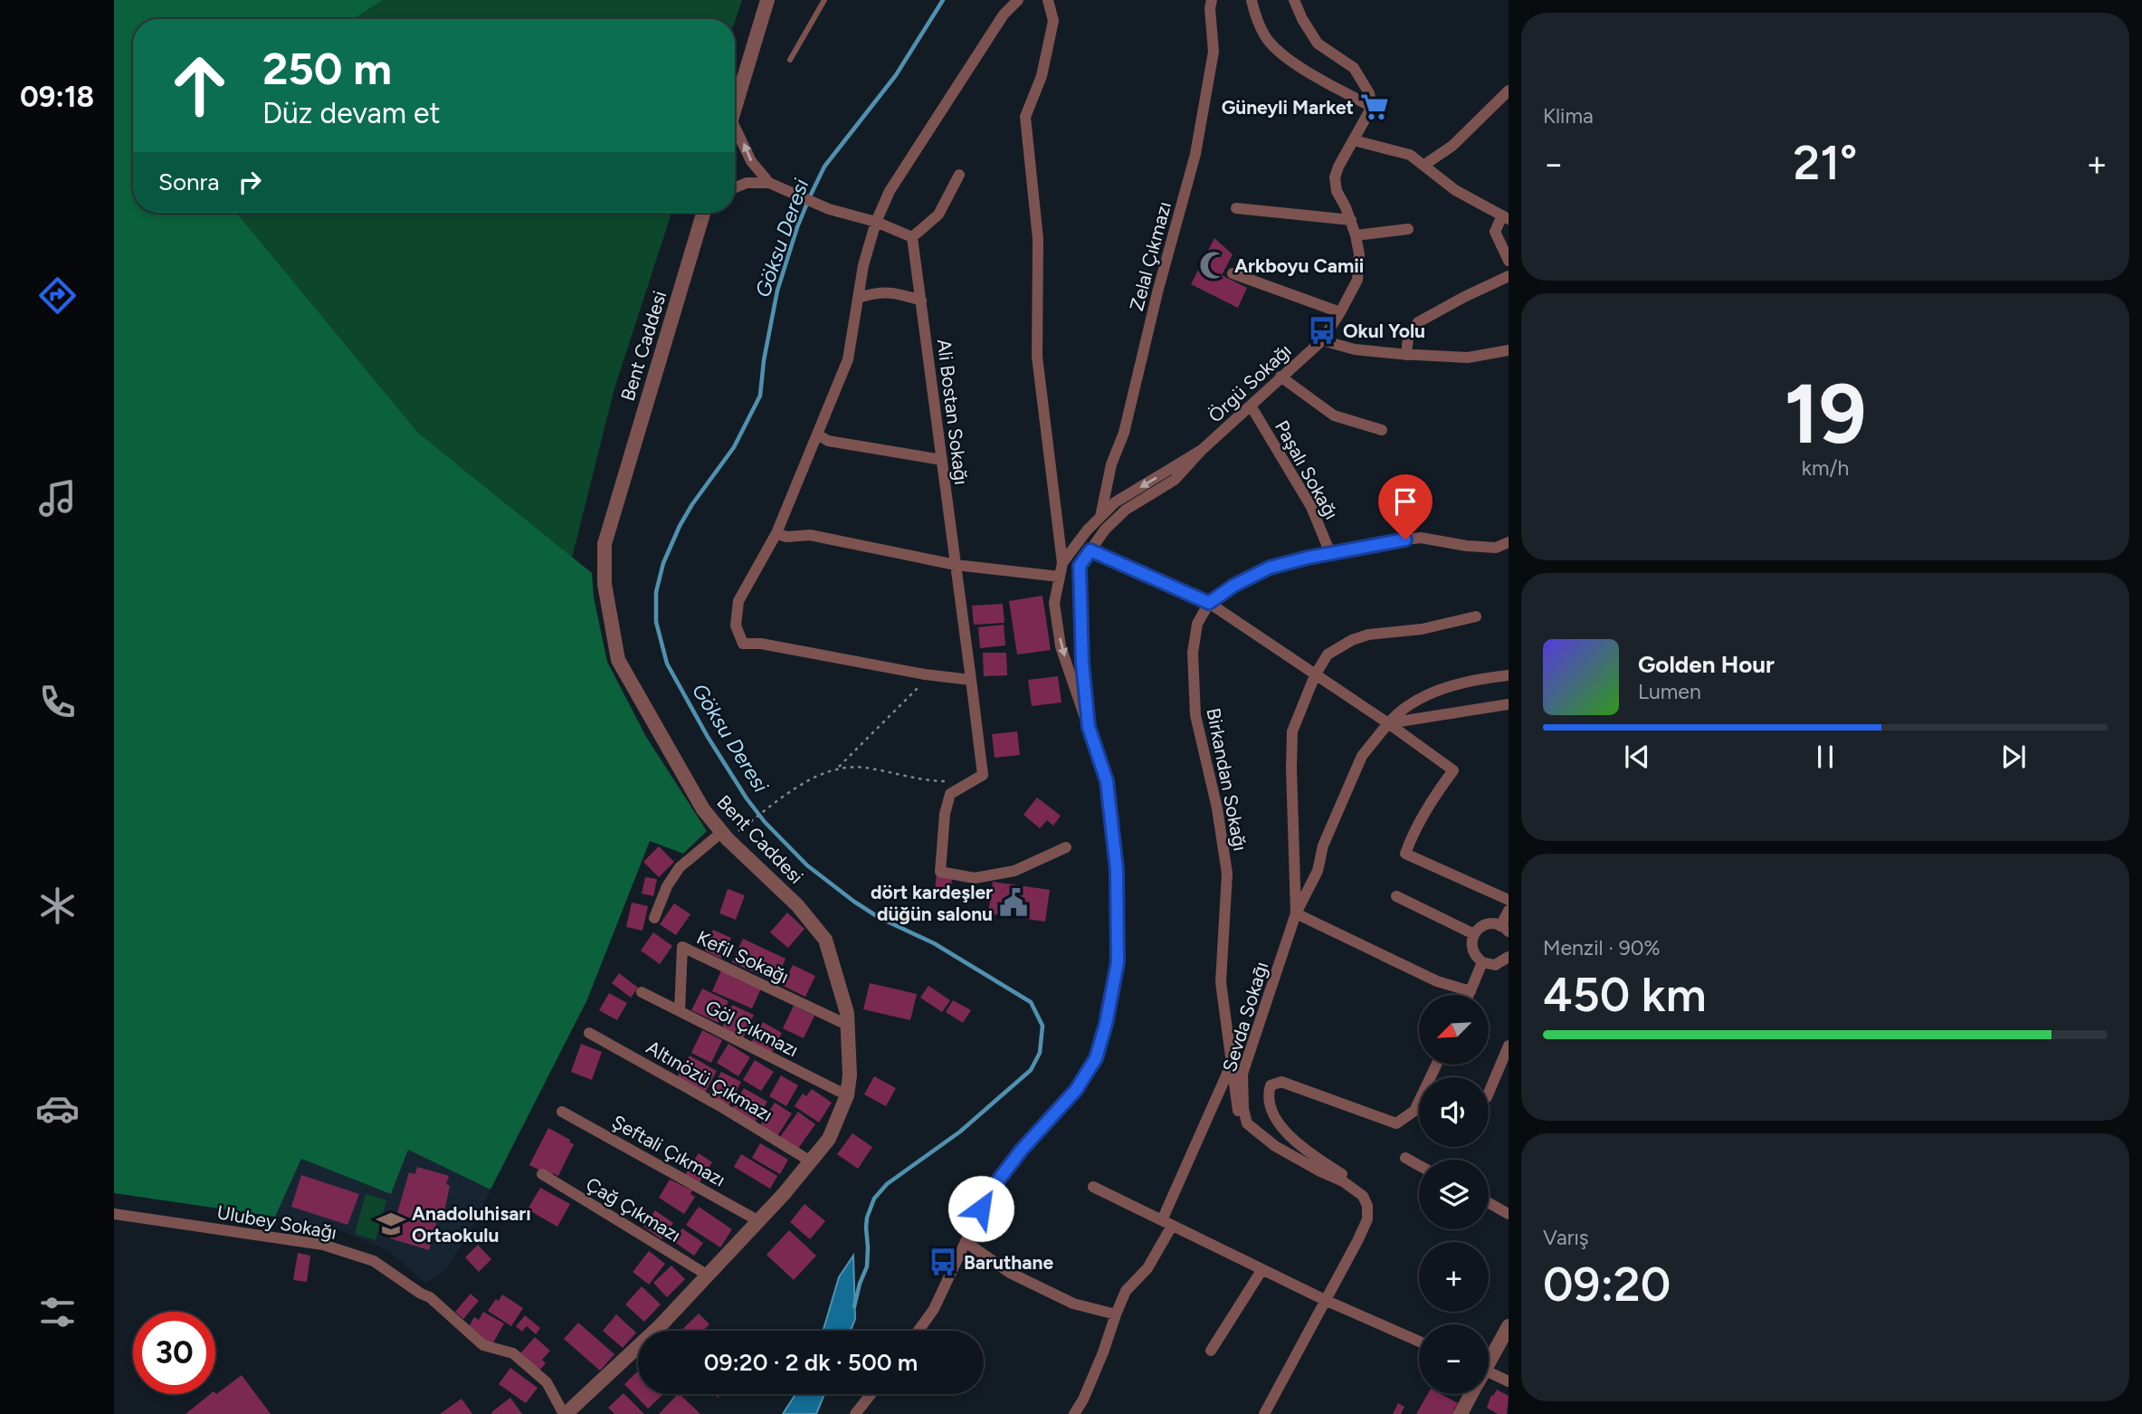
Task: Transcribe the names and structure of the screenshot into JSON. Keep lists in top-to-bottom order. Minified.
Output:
{"streets":{"street":["Zelal Çıkmazı","Bent Caddesi","Örgü Sokağı","Ali Bostan Sokağı","Paşalı Sokağı","Birkandan Sokağı","Kefil Sokağı","Sevda Sokaḡı","Göl Çıkmazı","Altınözü Çıkmazı","Şeftali Çıkmazı","Çağ Çıkmazı","Ulubey Sokağı"]},"crossings":[["Bent Caddesi","Kefil Sokağı"],["Bent Caddesi","Göl Çıkmazı"],["Bent Caddesi","Altınözü Çıkmazı"],["Bent Caddesi","Şeftali Çıkmazı"],["Bent Caddesi","Çağ Çıkmazı"],["Bent Caddesi","Ulubey Sokağı"],["Örgü Sokağı","Paşalı Sokağı"],["Birkandan Sokağı","Sevda Sokaḡı"],["Kefil Sokağı","Göl Çıkmazı"]],"water":["Göksu Deresi"],"places":{"supermarket":["Güneyli Market"],"mosque":["Arkboyu Camii"],"bus stop":["Okul Yolu","Baruthane"],"public building":["dört kardeşler düğün salonu"],"school or university":["Anadoluhisarı Ortaokulu"]},"north":"bottom left","page":{"tabs":"09:18","tile":["Klima",["19","km/h"],["Menzil · 90%","450 km"],["Varış","09:20"]],"turn":["250 m","Düz devam et"],"heat":["−","21°","+"],"then":"Sonra","song":["Golden Hour","Lumen"],"map_buttons":["+","−"],"limit":"30","trip":"09:20 · 2 dk · 500 m"}}
